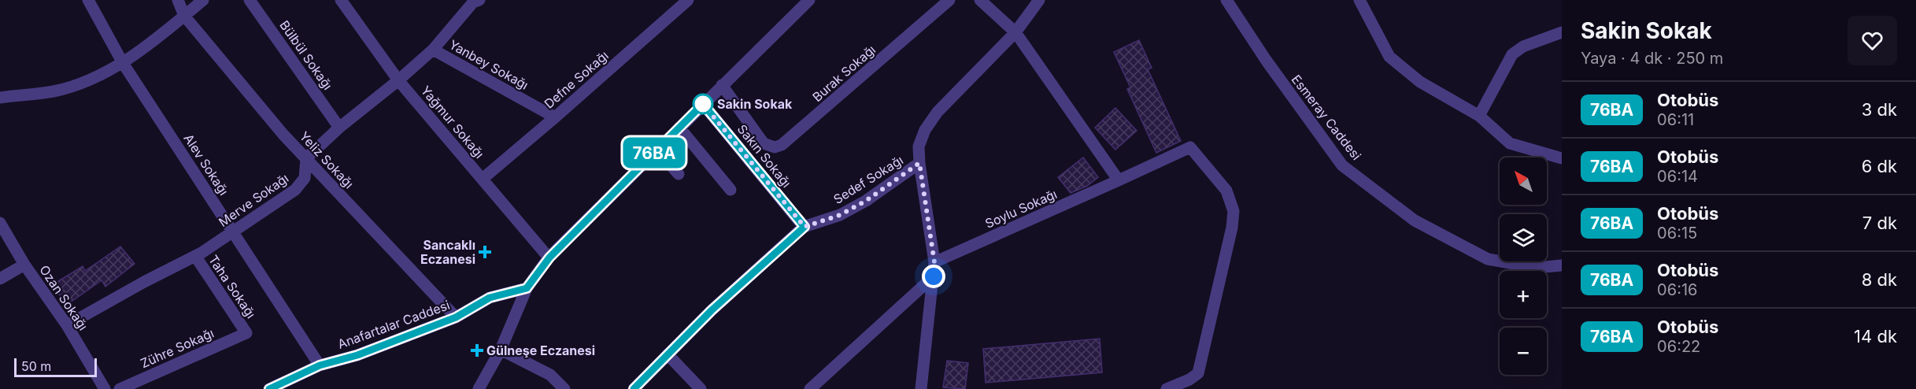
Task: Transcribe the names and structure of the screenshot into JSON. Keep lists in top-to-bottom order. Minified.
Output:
{"streets":{"street":["Bülbül Sokağı","Yanbey Sokağı","Burak Sokağı","Defne Sokağı","Esmeray Caddesi","Yağmur Sokağı","Sakın Sokağı","Yeliz Sokağı","Alev Sokağı","Sedef Sokağı","Merve Sokağı","Soylu Sokağı","Taha Sokağı","Ozan Sokağı","Anafartalar Caddesi","Zühre Sokağı"]},"crossings":[["Yanbey Sokağı","Defne Sokağı"],["Defne Sokağı","Yağmur Sokağı"],["Sakın Sokağı","Sedef Sokağı"],["Yeliz Sokağı","Merve Sokağı"],["Yeliz Sokağı","Anafartalar Caddesi"],["Alev Sokağı","Merve Sokağı"],["Alev Sokağı","Anafartalar Caddesi"],["Merve Sokağı","Taha Sokağı"],["Merve Sokağı","Ozan Sokağı"],["Taha Sokağı","Zühre Sokağı"]],"places":{"other":["Sakin Sokak"],"health":["Sancaklı Eczanesi","Gülneşe Eczanesi"]},"lines":["bus line 76BA"],"scale_bar":"50 m","north":"top left","page":{"on_map":"76BA","heading":["Sakin Sokak","Yaya · 4 dk · 250 m"],"list":[{"mark":"76BA","name":"Otobüs","note":"06:11","value":"3 dk"},{"mark":"76BA","name":"Otobüs","note":"06:14","value":"6 dk"},{"mark":"76BA","name":"Otobüs","note":"06:15","value":"7 dk"},{"mark":"76BA","name":"Otobüs","note":"06:16","value":"8 dk"},{"mark":"76BA","name":"Otobüs","note":"06:22","value":"14 dk"}],"map_buttons":["+","−"],"scale":"50 m"}}
